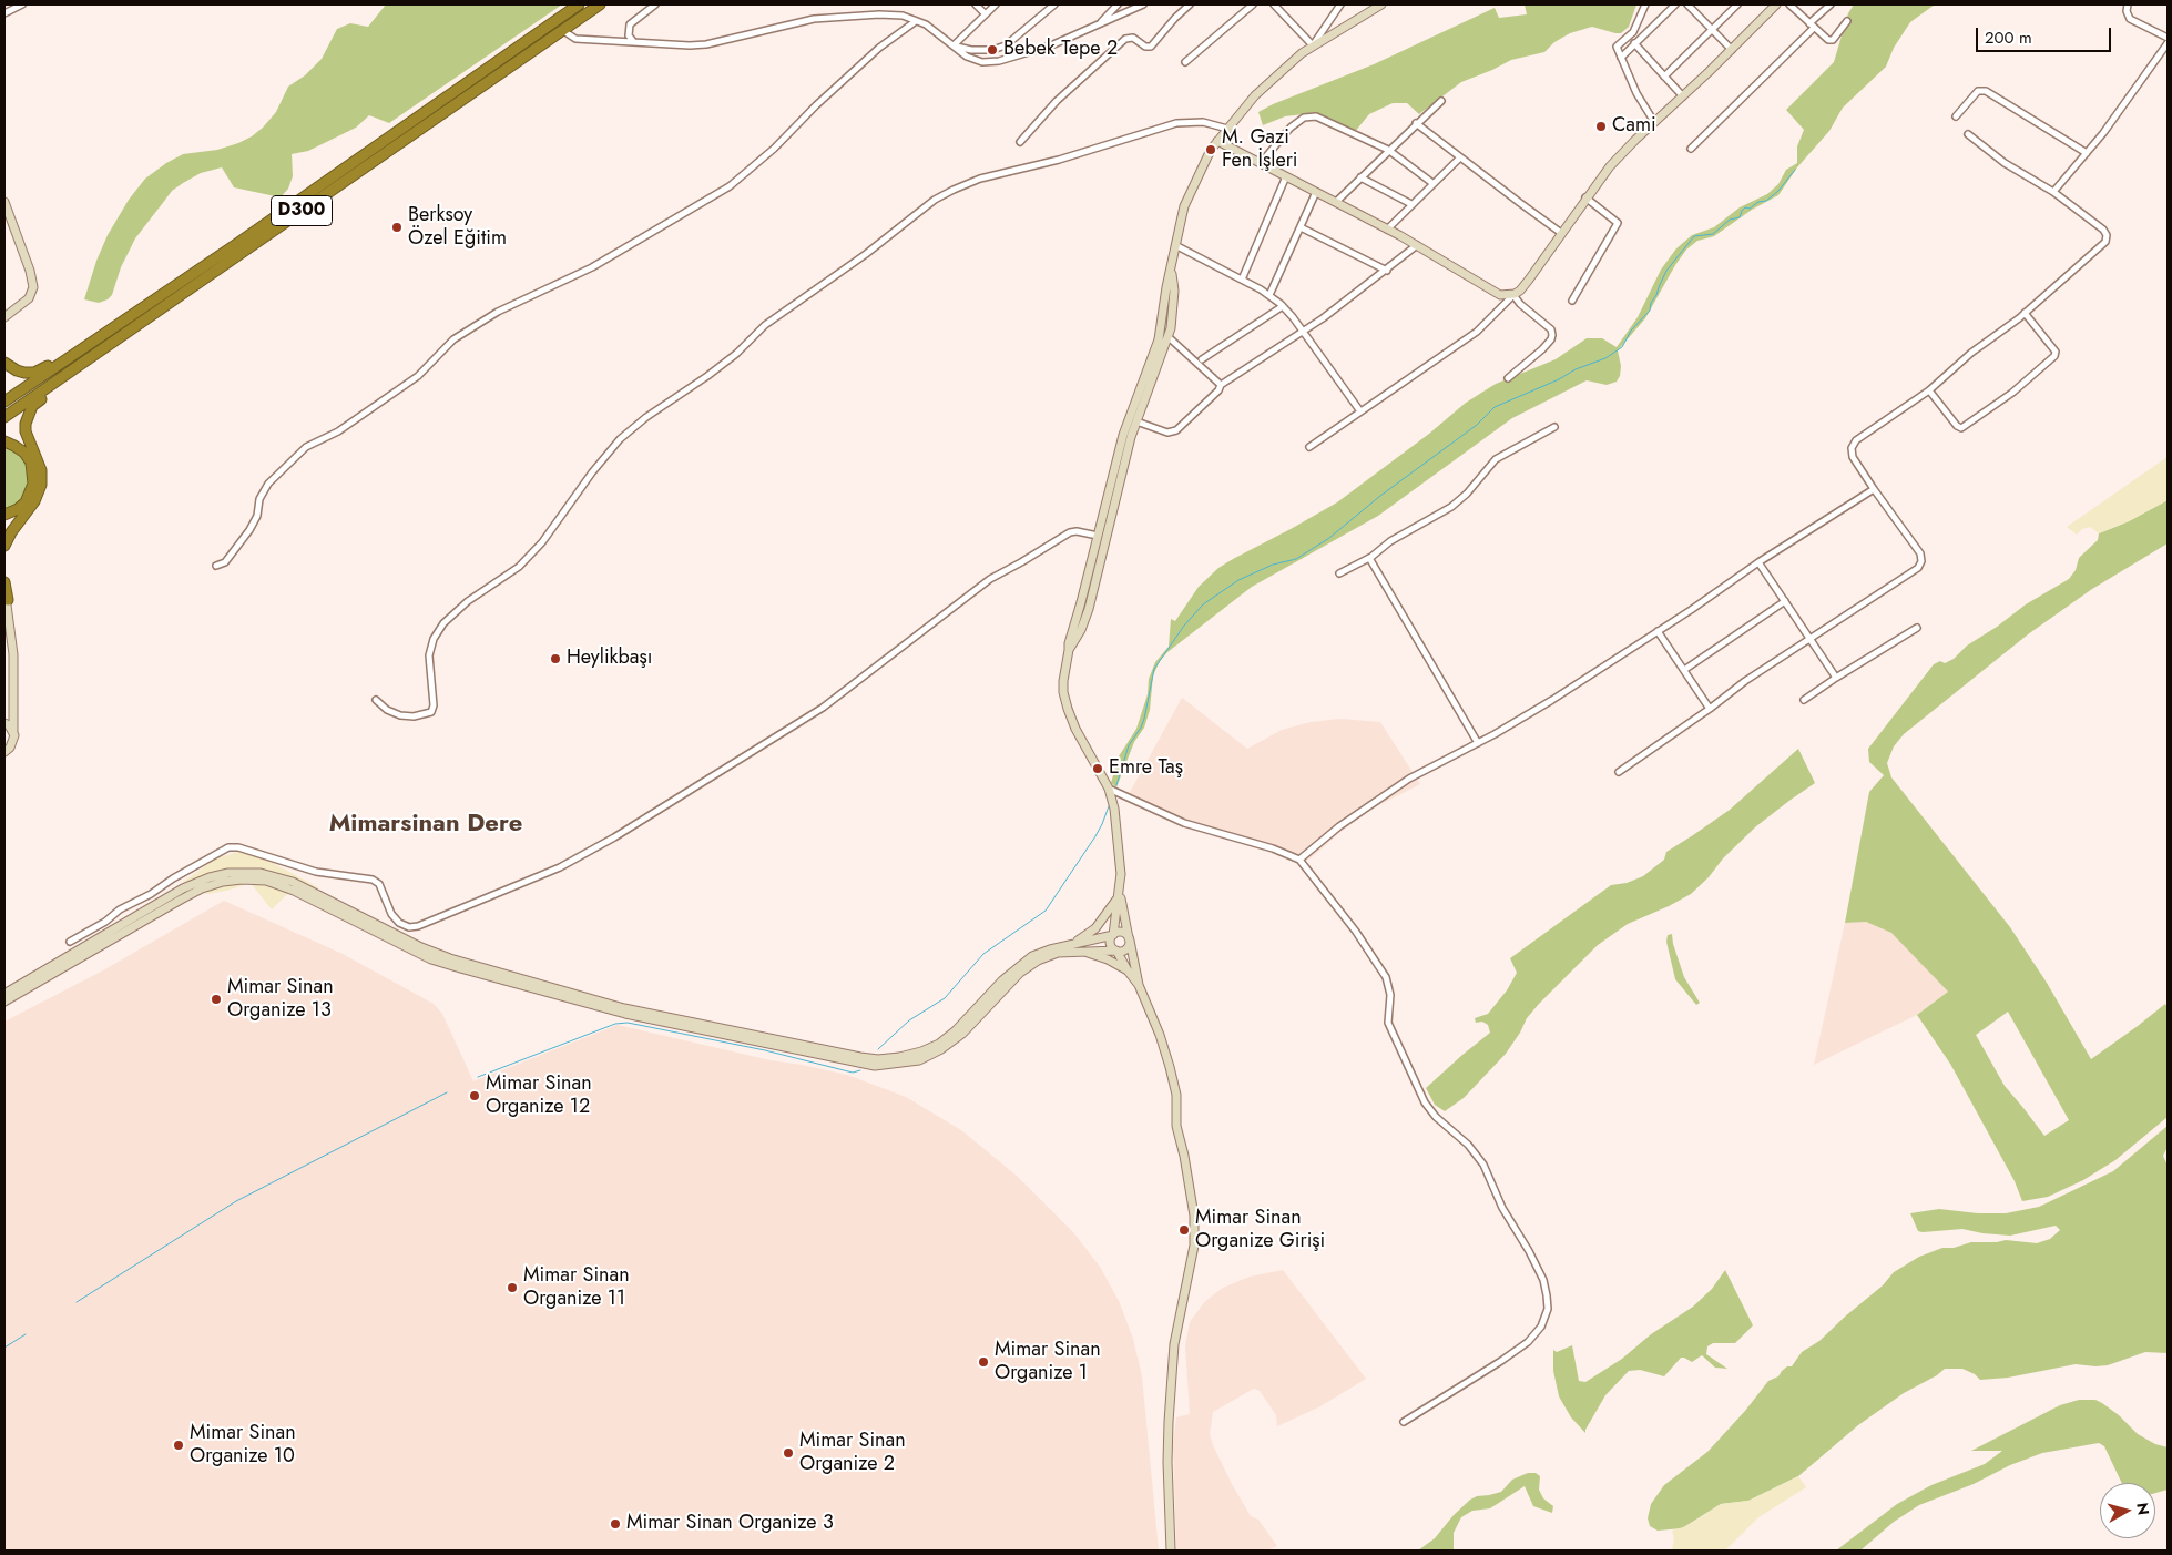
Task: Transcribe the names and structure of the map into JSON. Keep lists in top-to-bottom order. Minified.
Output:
{"streets":{"highway":["D300"]},"districts":["Mimarsinan Dere"],"places":["Bebek Tepe 2","Cami","M. Gazi Fen İşleri","Berksoy Özel Eğitim","Heylikbaşı","Emre Taş","Mimar Sinan Organize 13","Mimar Sinan Organize 12","Mimar Sinan Organize Girişi","Mimar Sinan Organize 11","Mimar Sinan Organize 1","Mimar Sinan Organize 10","Mimar Sinan Organize 2","Mimar Sinan Organize 3"],"scale_bar":"200 m","north":"right"}
